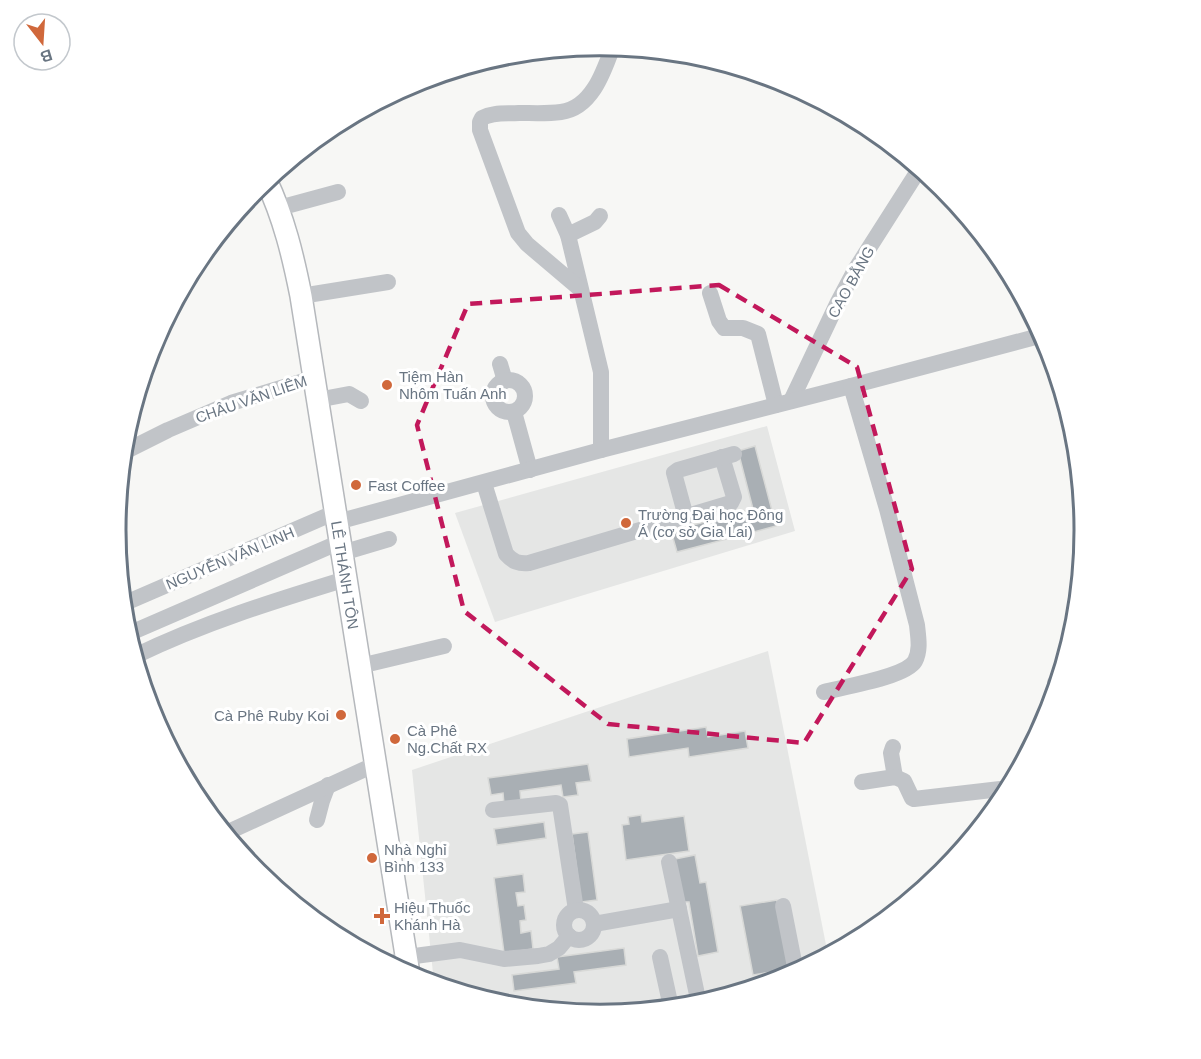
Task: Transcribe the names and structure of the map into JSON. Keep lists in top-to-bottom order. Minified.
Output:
{"streets":{"main road":["LÊ THÁNH TÔN"],"street":["CAO BẰNG","CHÂU VĂN LIÊM","NGUYỄN VĂN LINH"]},"crossings":[["CHÂU VĂN LIÊM","LÊ THÁNH TÔN"],["NGUYỄN VĂN LINH","LÊ THÁNH TÔN"]],"places":{"other":["Tiệm Hàn Nhôm Tuấn Anh","Fast Coffee","Trường Đại học Đông Á (cơ sở Gia Lai)","Cà Phê Ruby Koi","Cà Phê Ng.Chất RX","Nhà Nghỉ Bình 133"],"health":["Hiệu Thuốc Khánh Hà"]},"north":"bottom"}
